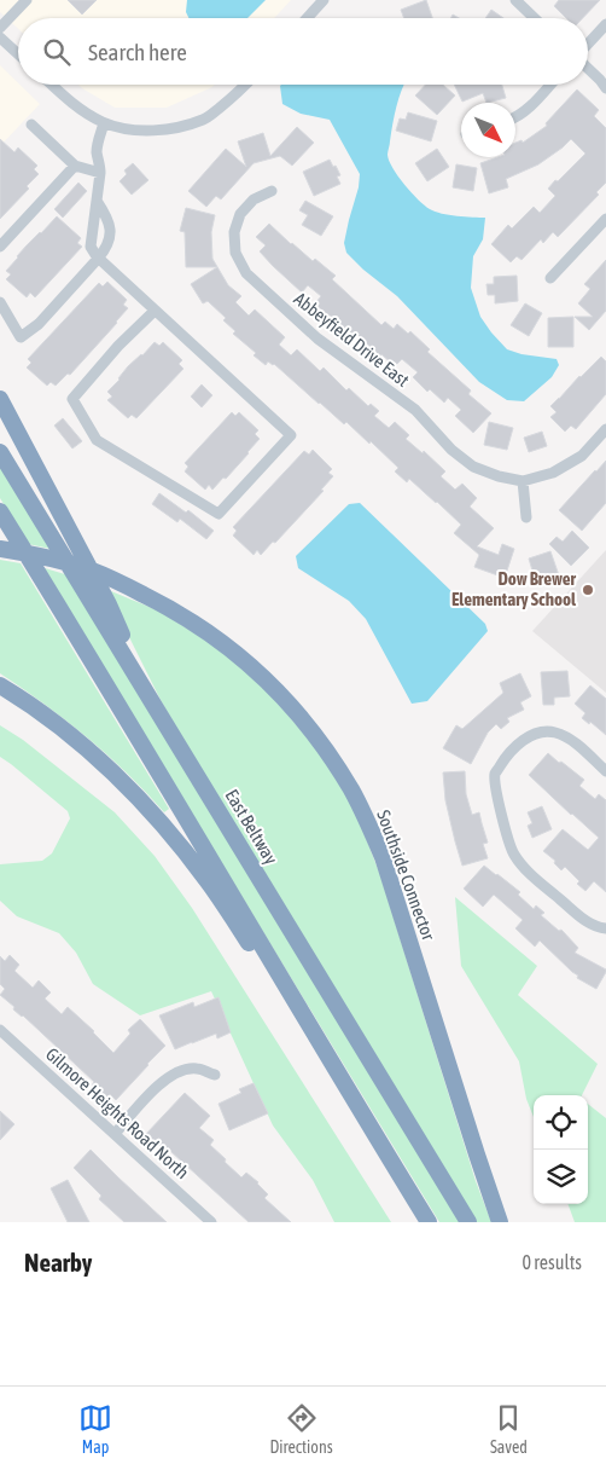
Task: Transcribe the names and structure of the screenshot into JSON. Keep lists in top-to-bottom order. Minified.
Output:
{"streets":{"highway":["East Beltway","Southside Connector"],"street":["Abbeyfield Drive East","Gilmore Heights Road North"]},"places":["Dow Brewer Elementary School"],"north":"bottom right","page":{"search":"Search here","heading":["Nearby","0 results"],"nav":["Map","Directions","Saved"]}}
